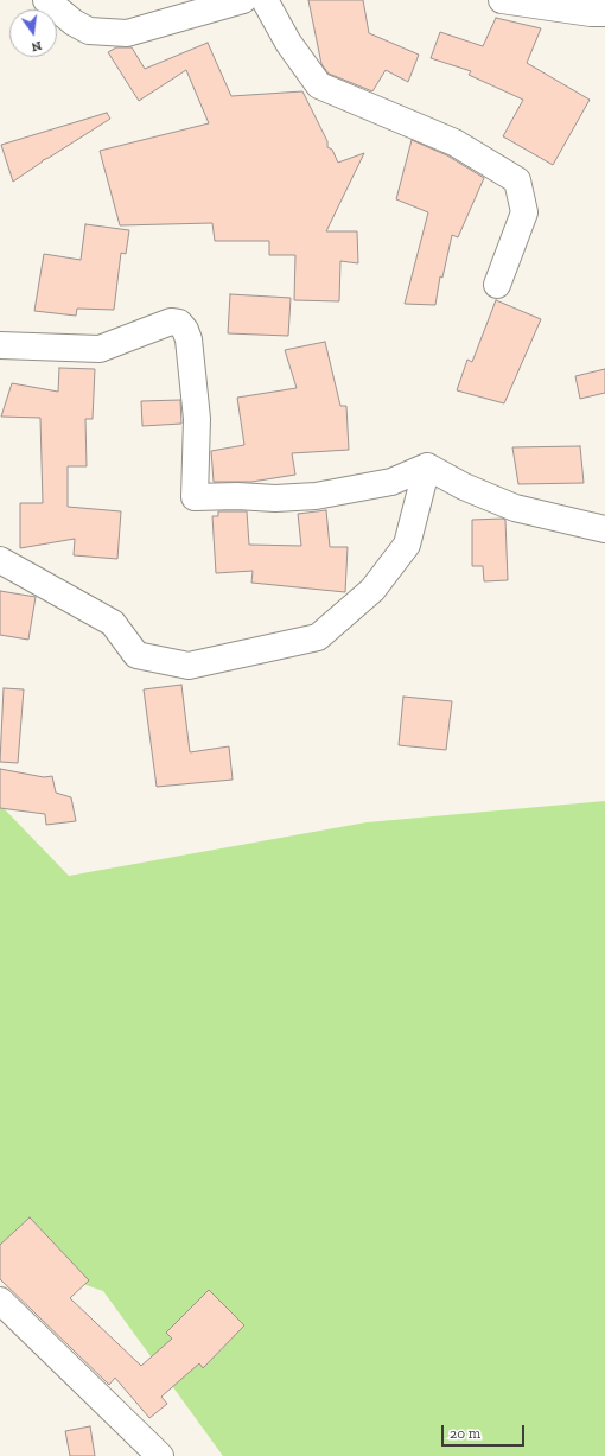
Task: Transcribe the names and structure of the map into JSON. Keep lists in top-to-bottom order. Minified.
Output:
{"scale_bar":"20 m","north":"bottom"}
